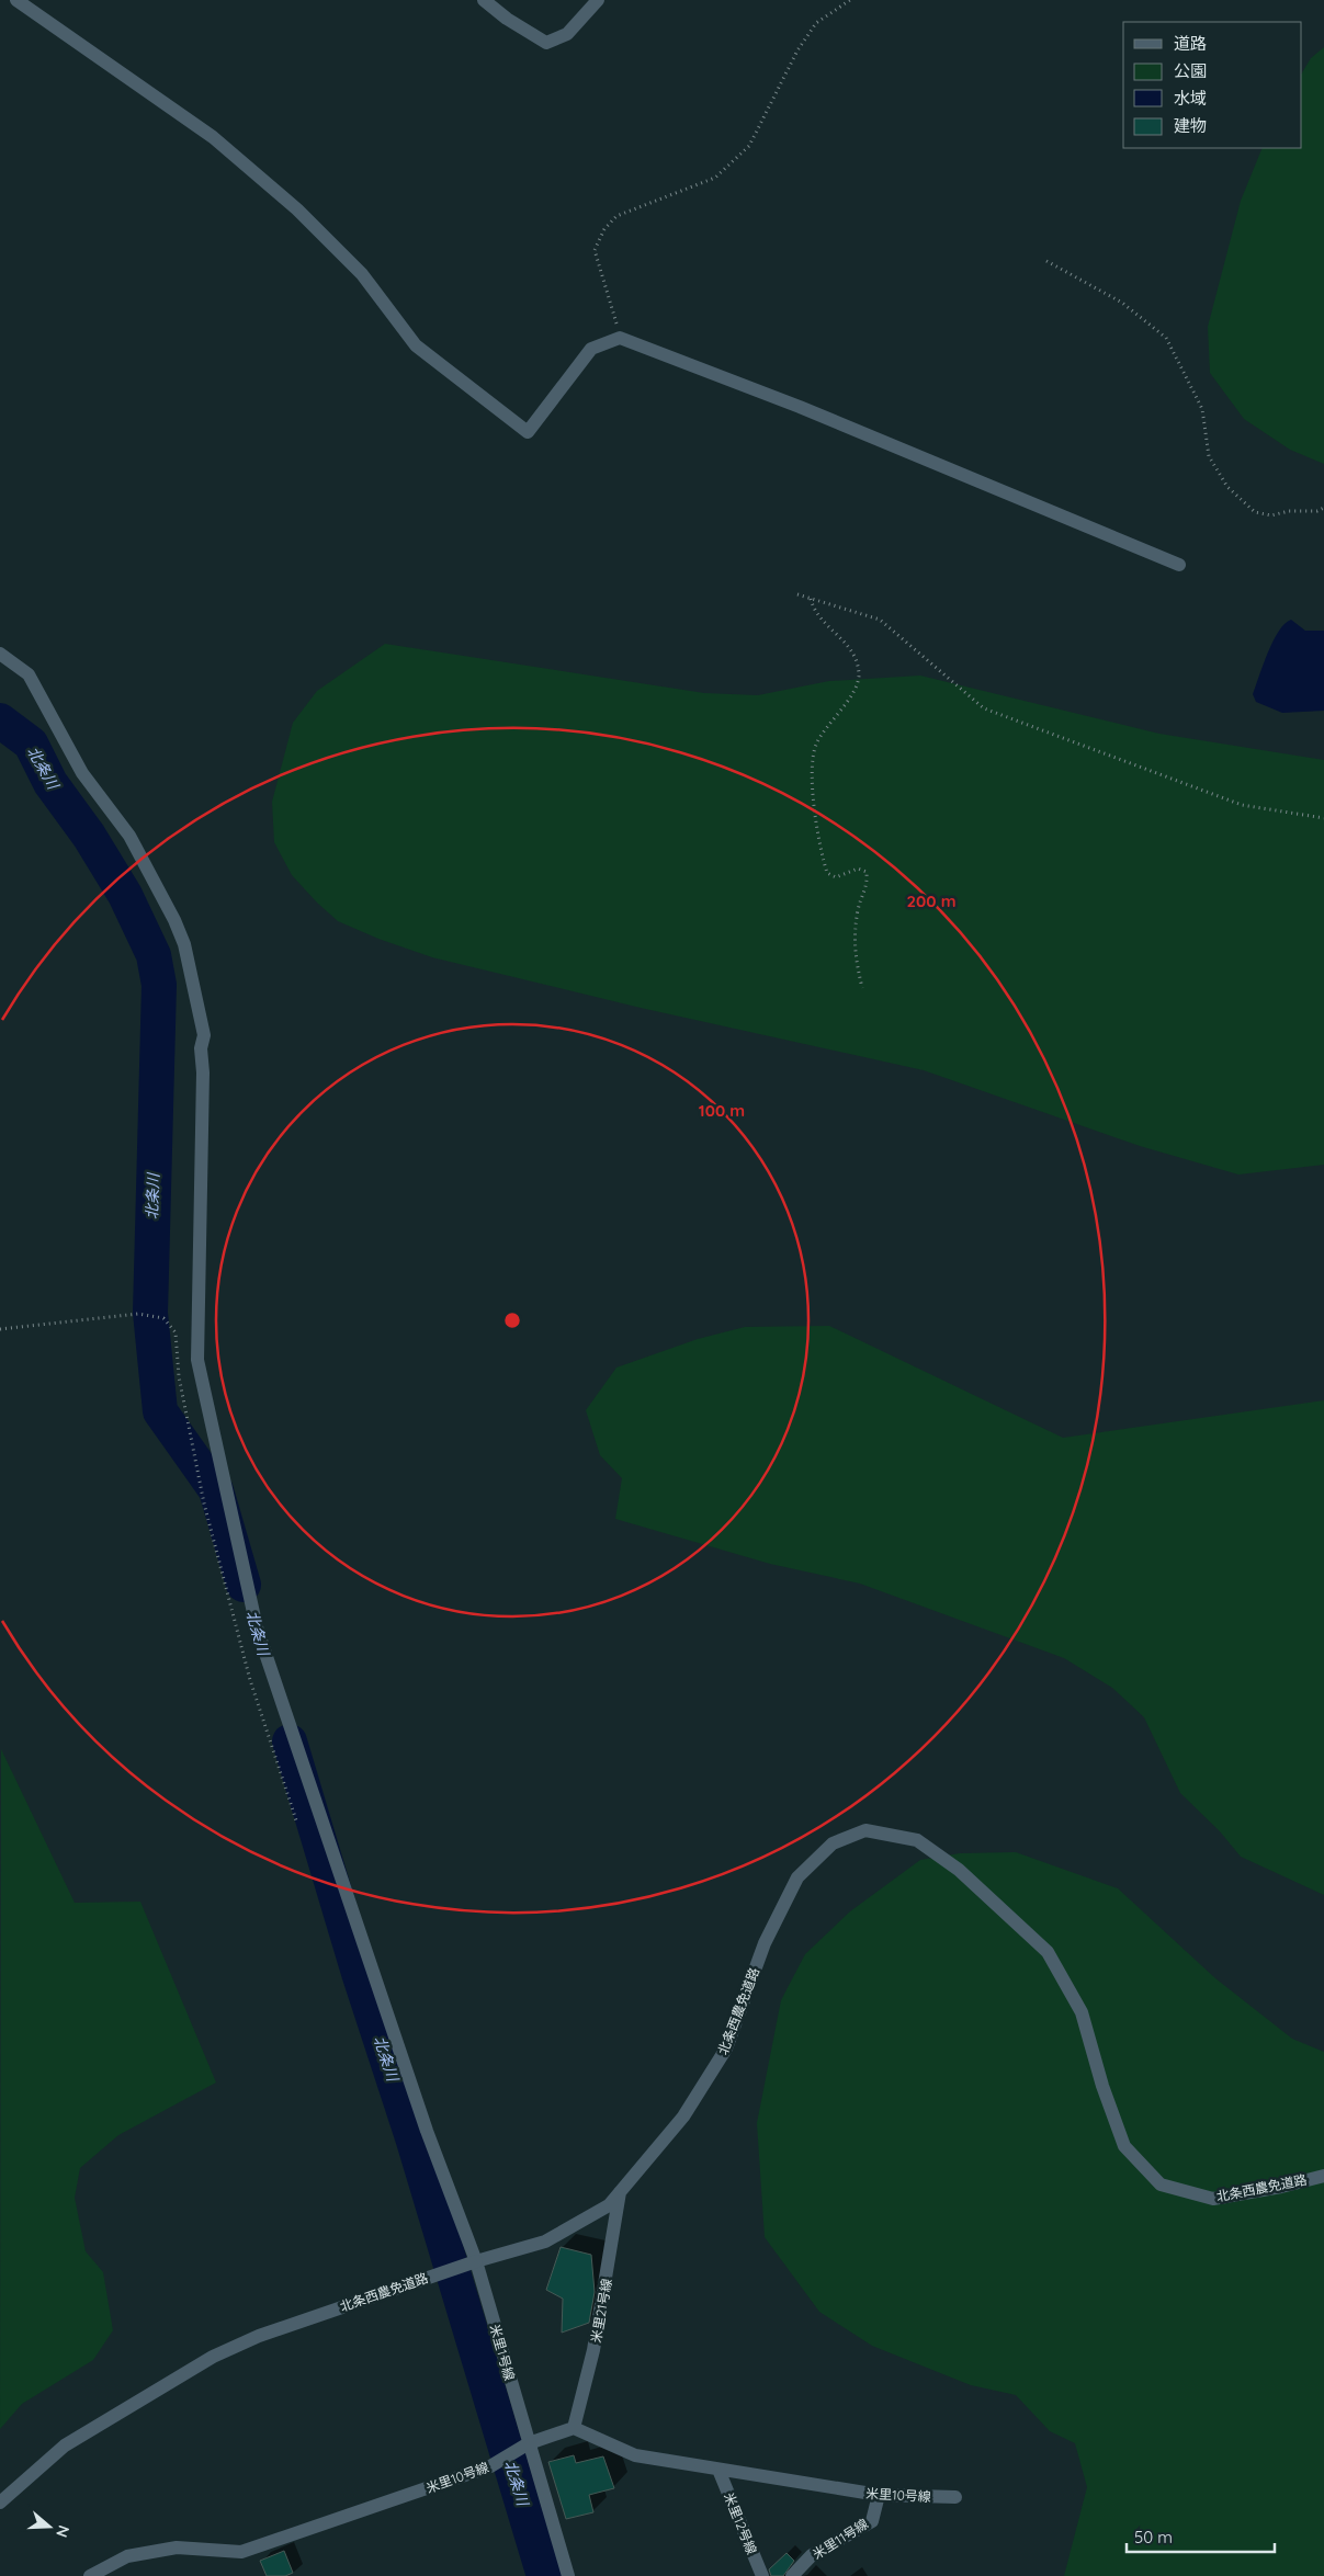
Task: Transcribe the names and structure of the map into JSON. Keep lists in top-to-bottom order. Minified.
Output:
{"streets":{"street":["北条西農免道路","米里21号線","米里1号線","米里10号線","米里12号線","米里11号線"]},"crossings":[["北条西農免道路","米里21号線"],["北条西農免道路","米里1号線"],["米里21号線","米里10号線"],["米里1号線","米里10号線"],["米里10号線","米里12号線"],["米里10号線","米里11号線"]],"water":["北条川"],"legend":["道路","公園","水域","建物"],"scale_bar":"50 m","north":"right","rings":["200 m","100 m"]}
